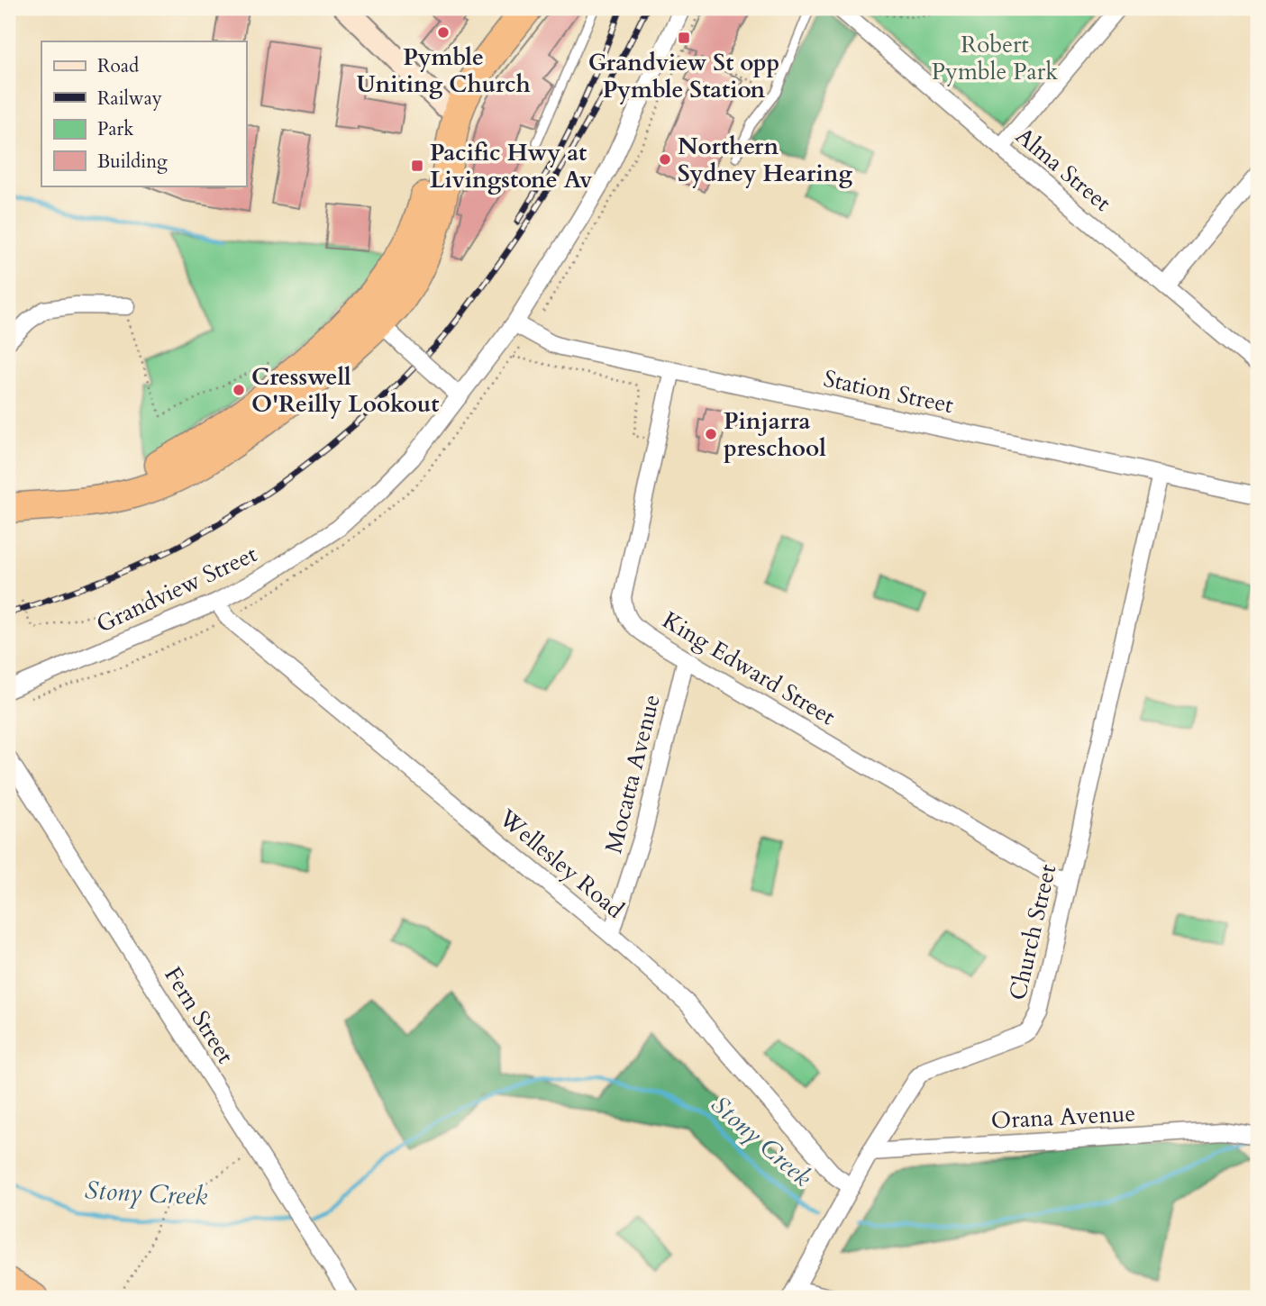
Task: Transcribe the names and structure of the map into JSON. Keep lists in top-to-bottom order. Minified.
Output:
{"streets":{"street":["Alma Street","Station Street","Grandview Street","King Edward Street","Mocatta Avenue","Wellesley Road","Church Street","Fern Street","Orana Avenue"]},"crossings":[["Station Street","Grandview Street"],["Station Street","King Edward Street"],["Station Street","Church Street"],["Grandview Street","Wellesley Road"],["King Edward Street","Mocatta Avenue"],["King Edward Street","Church Street"],["Mocatta Avenue","Wellesley Road"],["Wellesley Road","Church Street"],["Church Street","Orana Avenue"]],"water":["Stony Creek"],"parks":["Robert Pymble Park"],"places":{"other":["Pymble Uniting Church","Northern Sydney Hearing","Cresswell O'Reilly Lookout","Pinjarra preschool"],"transit":["Grandview St opp Pymble Station","Pacific Hwy at Livingstone Av"]},"legend":["Road","Railway","Park","Building"]}
